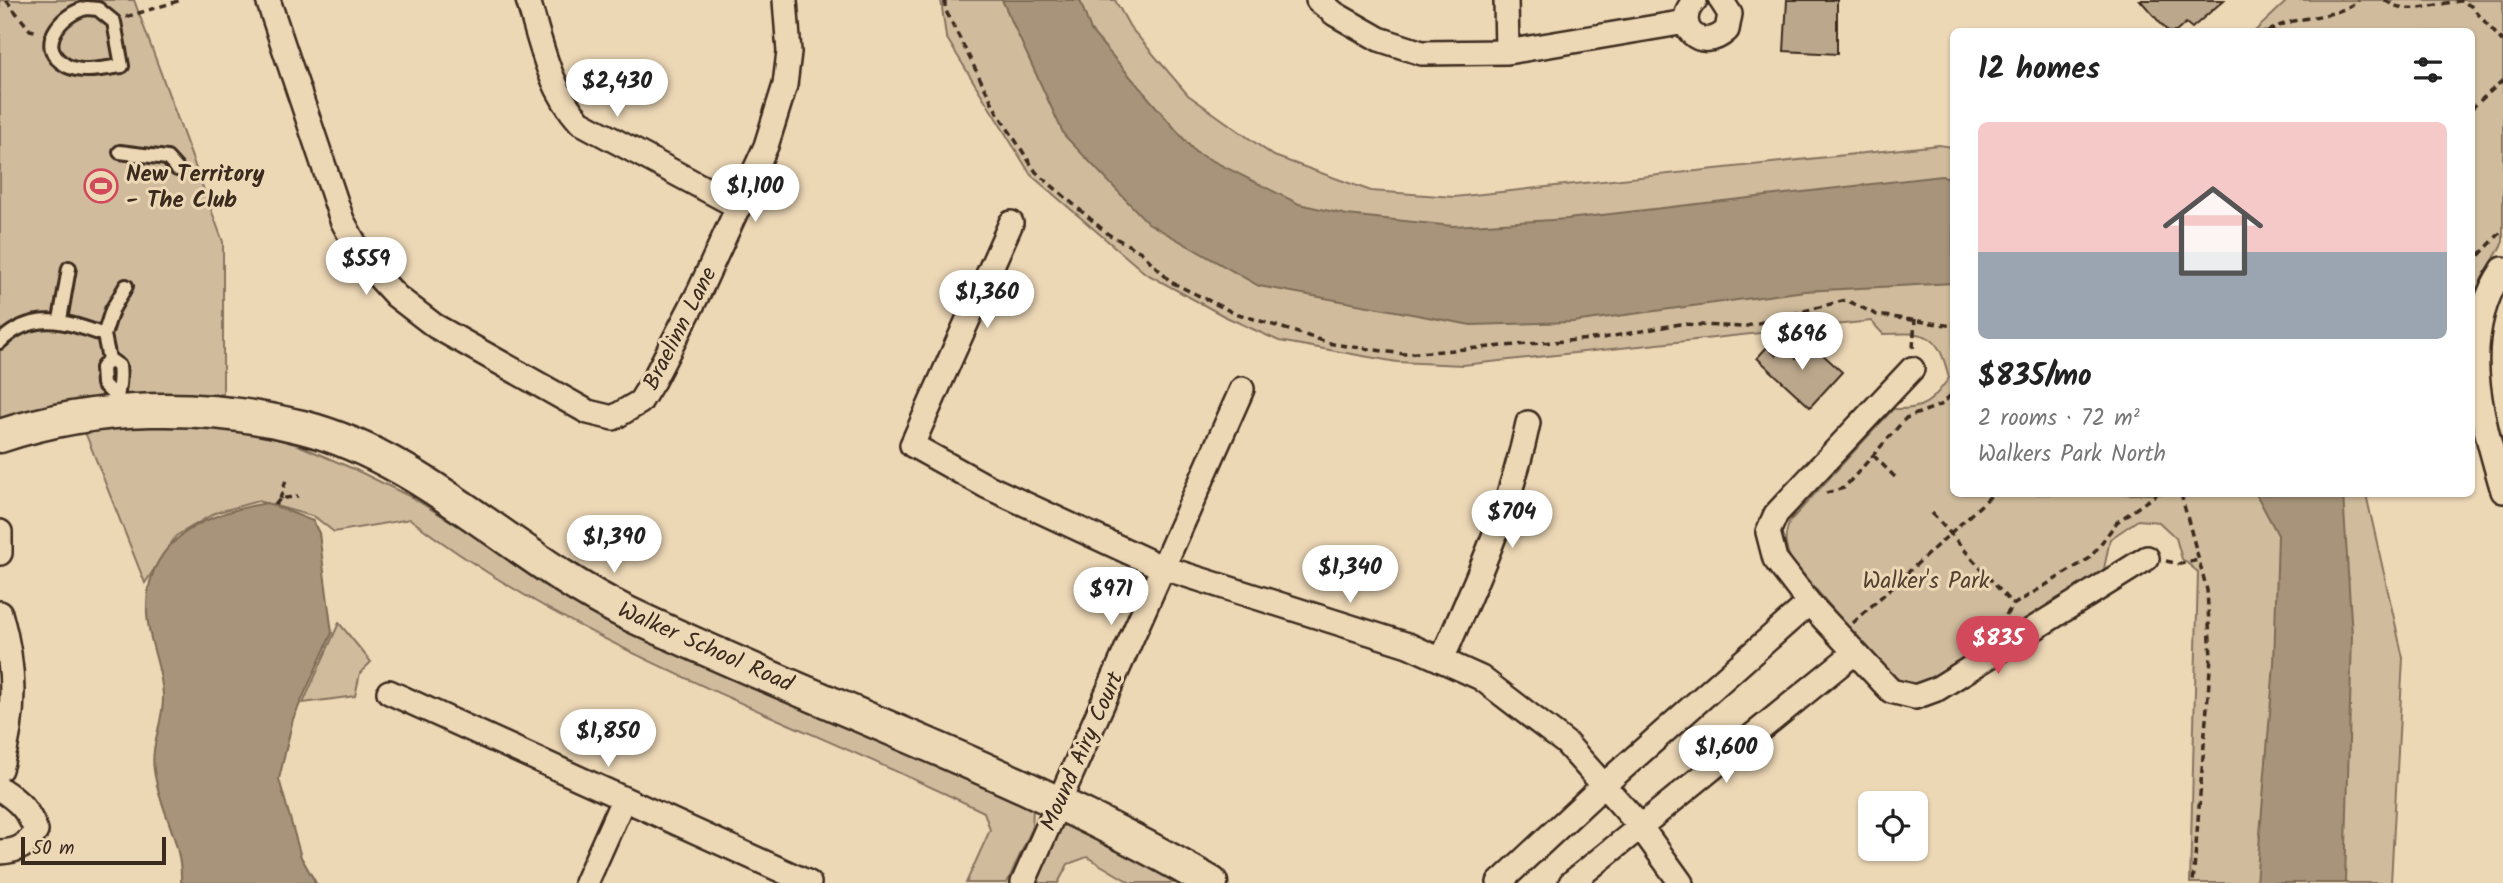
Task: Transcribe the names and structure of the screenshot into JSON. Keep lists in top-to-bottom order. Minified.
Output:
{"streets":{"street":["Braelinn Lane","Walker School Road","Mound Airy Court"]},"crossings":[["Walker School Road","Mound Airy Court"]],"parks":["Walker's Park"],"places":{"sports":["New Territory - The Club"]},"scale_bar":"50 m","page":{"heading":"12 homes","price":["$2,430","$1,100","$559","$1,360","$696","$704","$1,390","$1,340","$971","$835","$1,850","$1,600"],"list":[{"name":"$835/mo","note":"2 rooms · 72 m² · Walkers Park North"}],"scale":"50 m"}}
